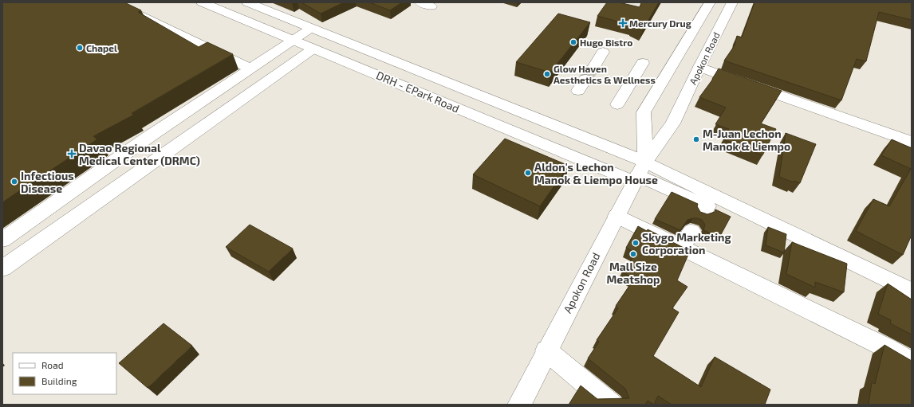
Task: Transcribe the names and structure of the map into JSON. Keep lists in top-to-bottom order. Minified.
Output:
{"streets":{"main road":["Apokon Road","DRH - EPark Road"]},"crossings":[["Apokon Road","DRH - EPark Road"]],"places":{"health":["Mercury Drug","Davao Regional Medical Center (DRMC)"],"other":["Hugo Bistro","Chapel","Glow Haven Aesthetics & Wellness","M-Juan Lechon Manok & Liempo","Aldon's Lechon Manok & Liempo House","Infectious Disease","Skygo Marketing Corporation","Mall Size Meatshop"]},"legend":["Road","Building"]}
